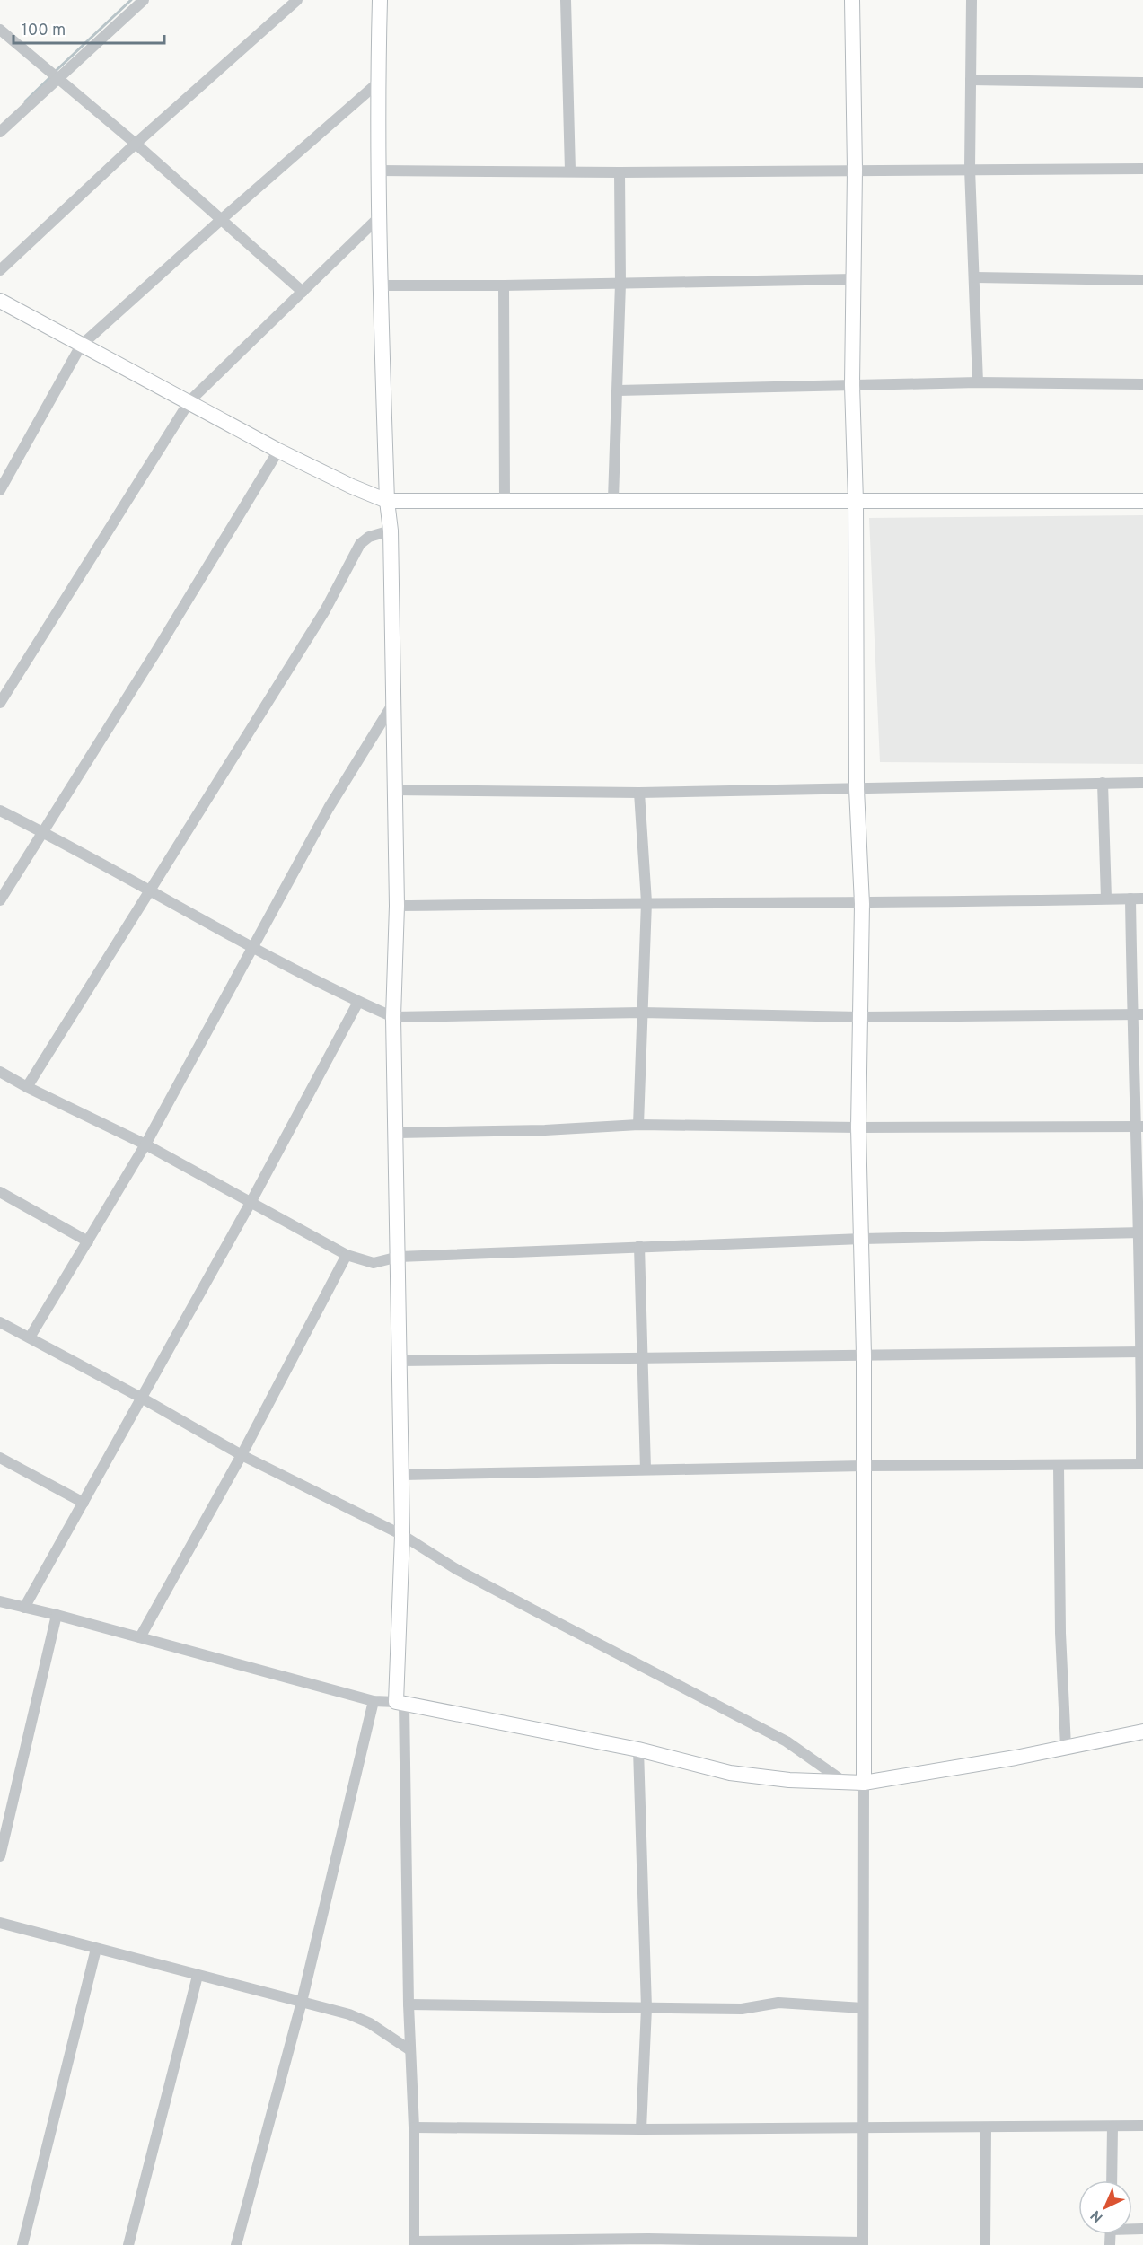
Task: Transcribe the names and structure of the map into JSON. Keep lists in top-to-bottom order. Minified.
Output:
{"scale_bar":"100 m","north":"bottom left"}
